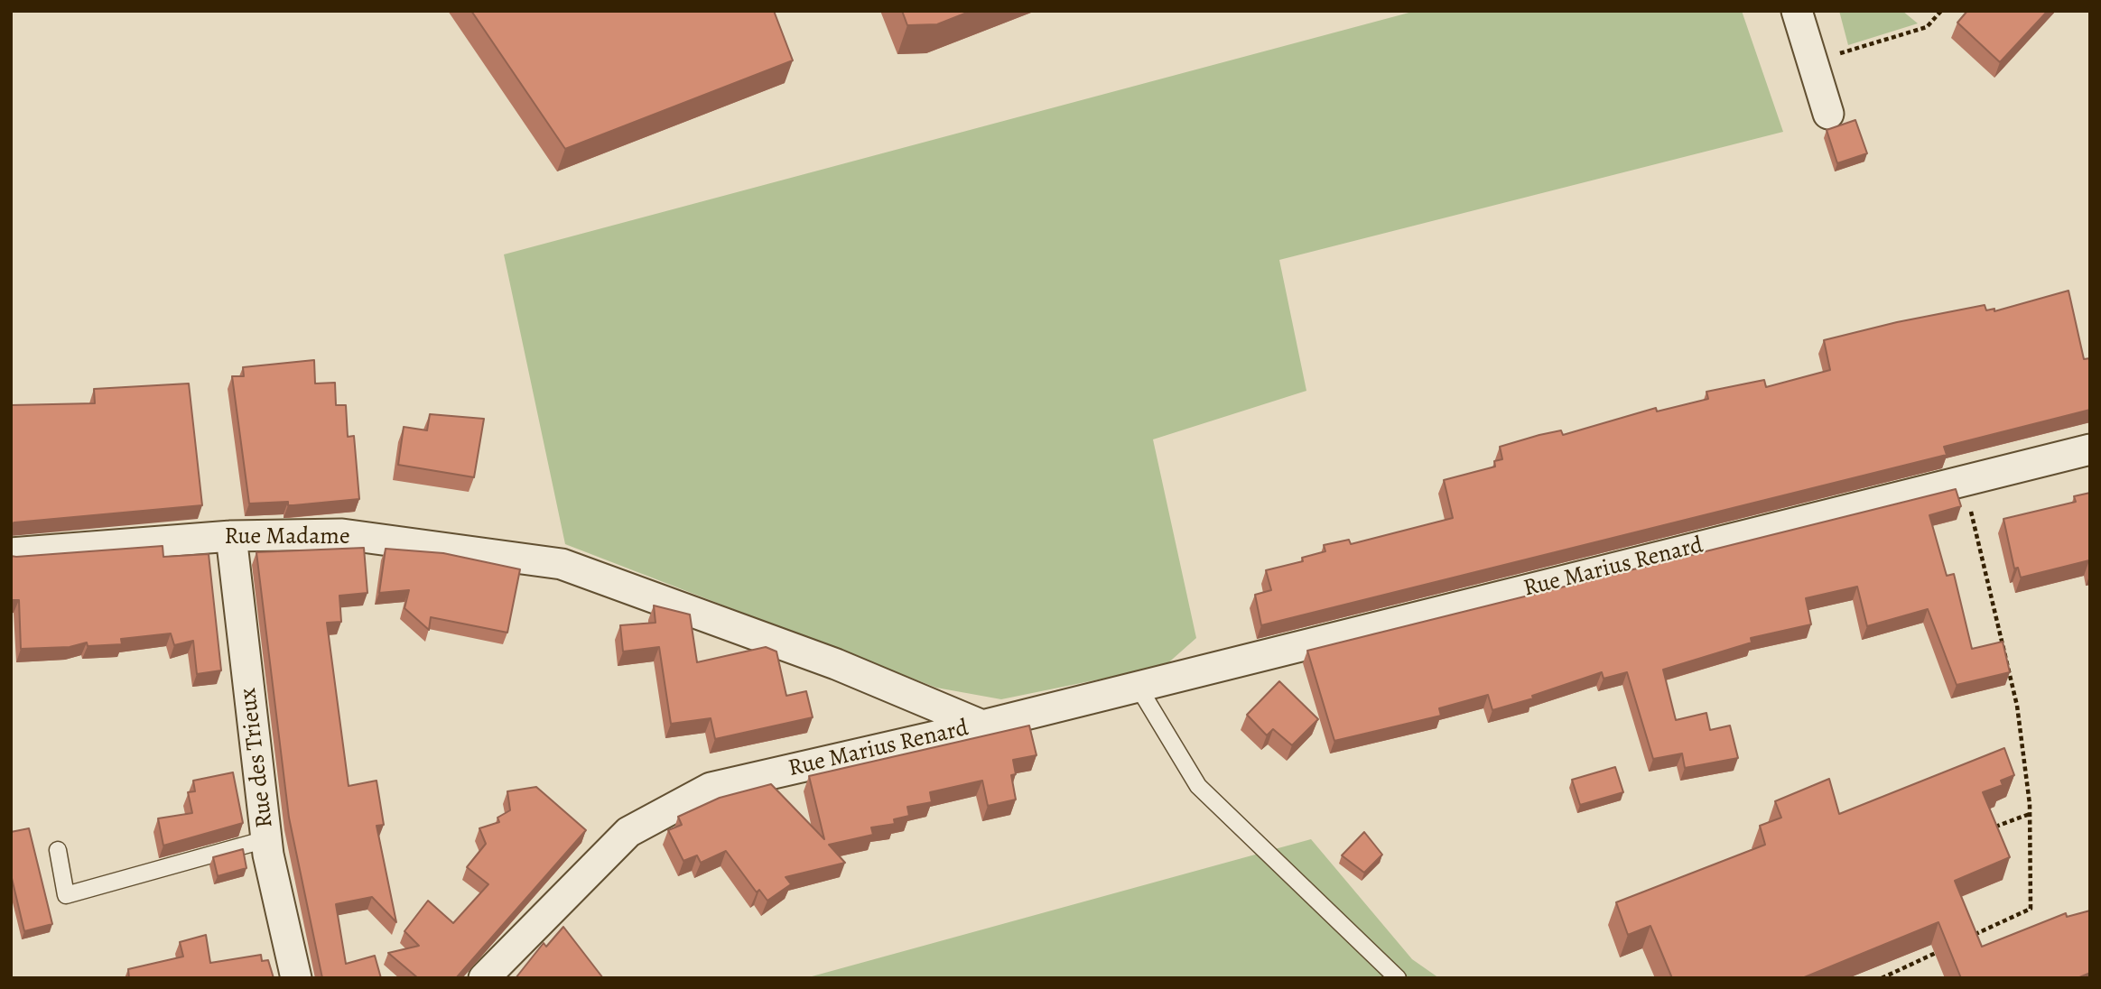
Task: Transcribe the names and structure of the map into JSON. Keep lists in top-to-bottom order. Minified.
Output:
{"streets":{"street":["Rue Madame","Rue Marius Renard","Rue des Trieux"]},"crossings":[["Rue Madame","Rue Marius Renard"],["Rue Madame","Rue des Trieux"]]}
